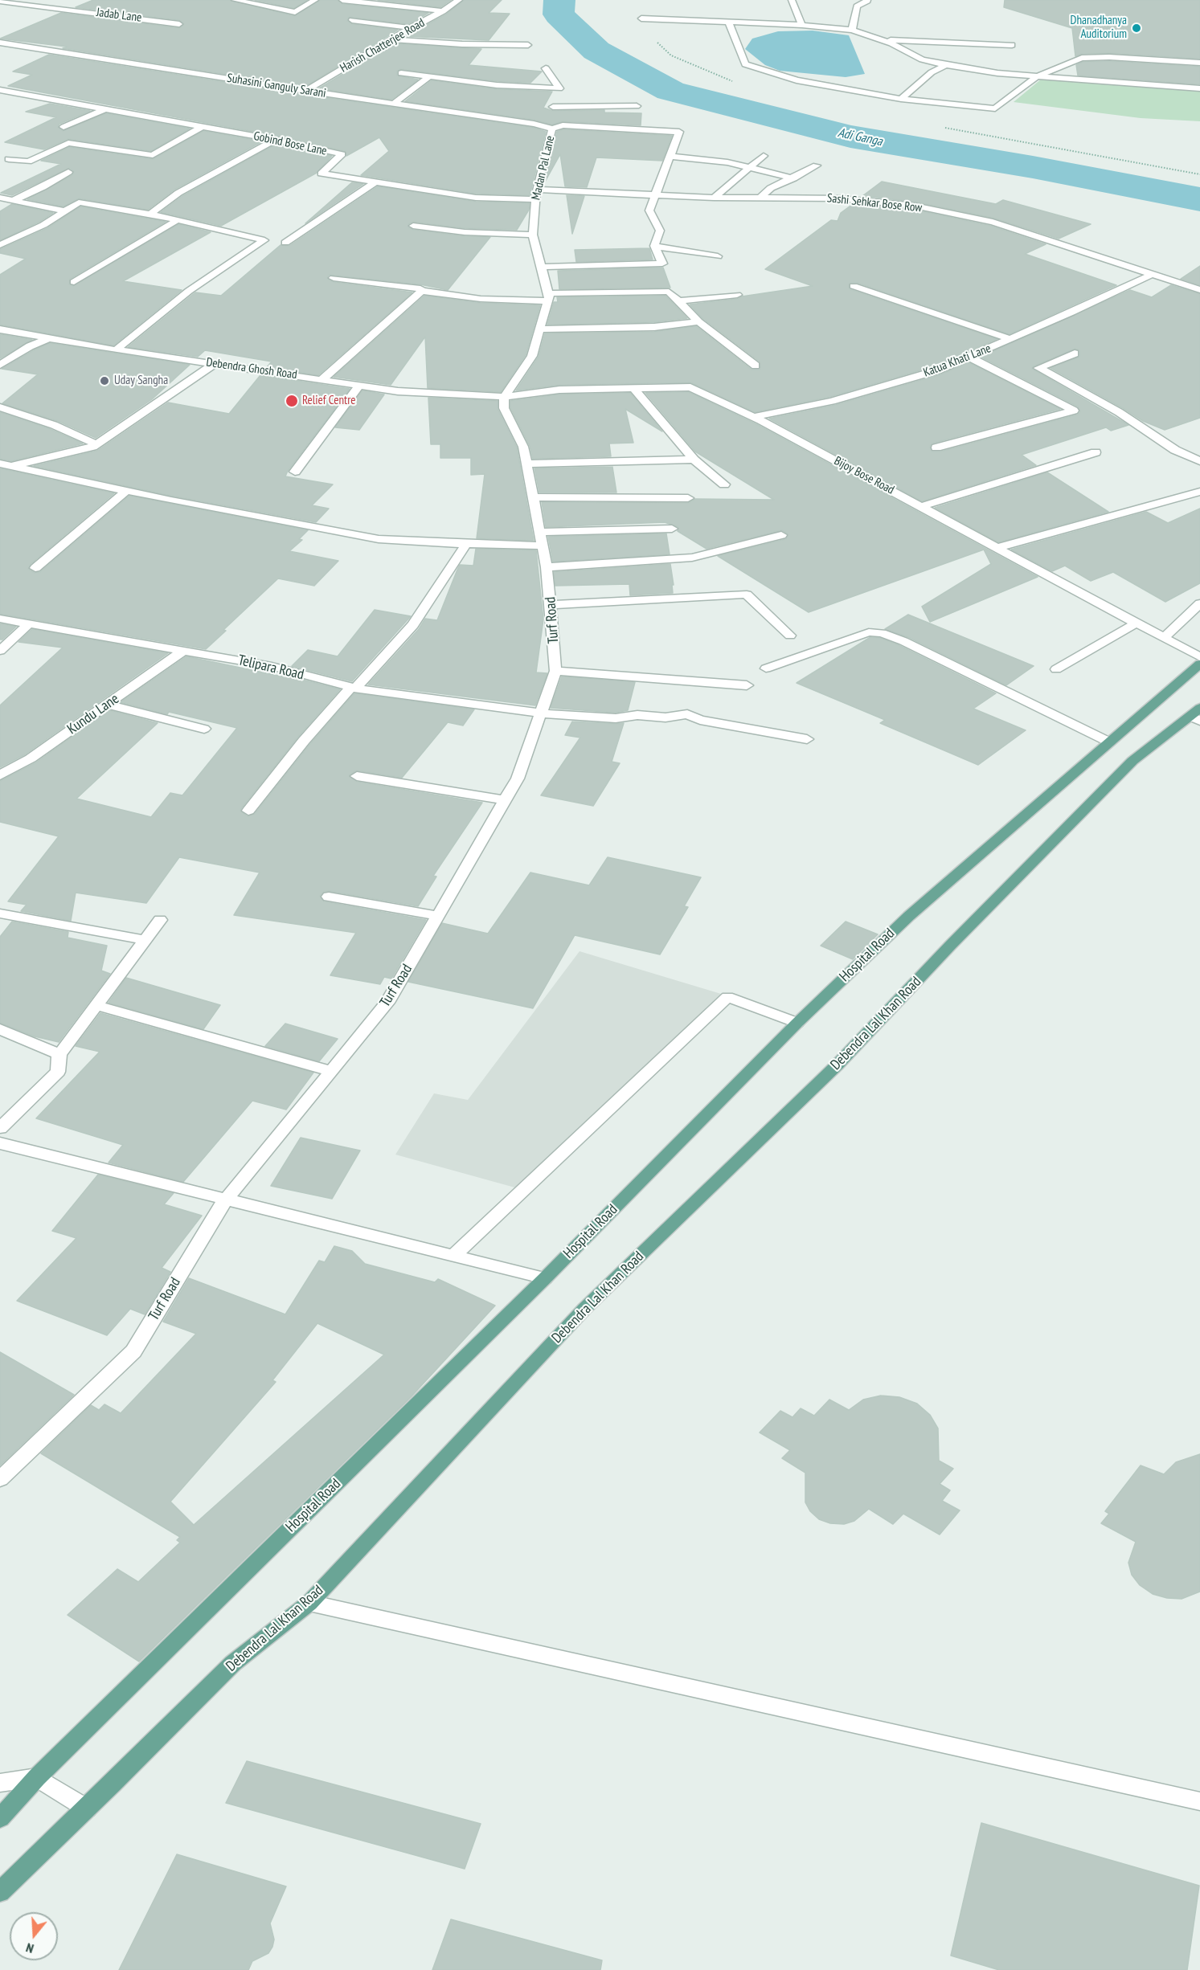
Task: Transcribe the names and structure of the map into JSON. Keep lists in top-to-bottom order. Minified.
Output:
{"streets":{"main road":["Hospital Road","Debendra Lal Khan Road"],"street":["Jadab Lane","Harish Chatterjee Road","Suhasini Ganguly Sarani","Gobind Bose Lane","Madan Pal Lane","Sashi Sehkar Bose Row","Katua Khati Lane","Debendra Ghosh Road","Bijoy Bose Road","Turf Road","Telipara Road","Kundu Lane"]},"crossings":[["Harish Chatterjee Road","Suhasini Ganguly Sarani"],["Suhasini Ganguly Sarani","Madan Pal Lane"],["Gobind Bose Lane","Madan Pal Lane"],["Madan Pal Lane","Sashi Sehkar Bose Row"],["Sashi Sehkar Bose Row","Katua Khati Lane"],["Katua Khati Lane","Bijoy Bose Road"],["Debendra Ghosh Road","Bijoy Bose Road"],["Debendra Ghosh Road","Turf Road"],["Bijoy Bose Road","Turf Road"],["Turf Road","Telipara Road"],["Telipara Road","Kundu Lane"]],"water":["Adi Ganga"],"places":["Dhanadhanya Auditorium","Uday Sangha","Relief Centre"],"north":"bottom"}
